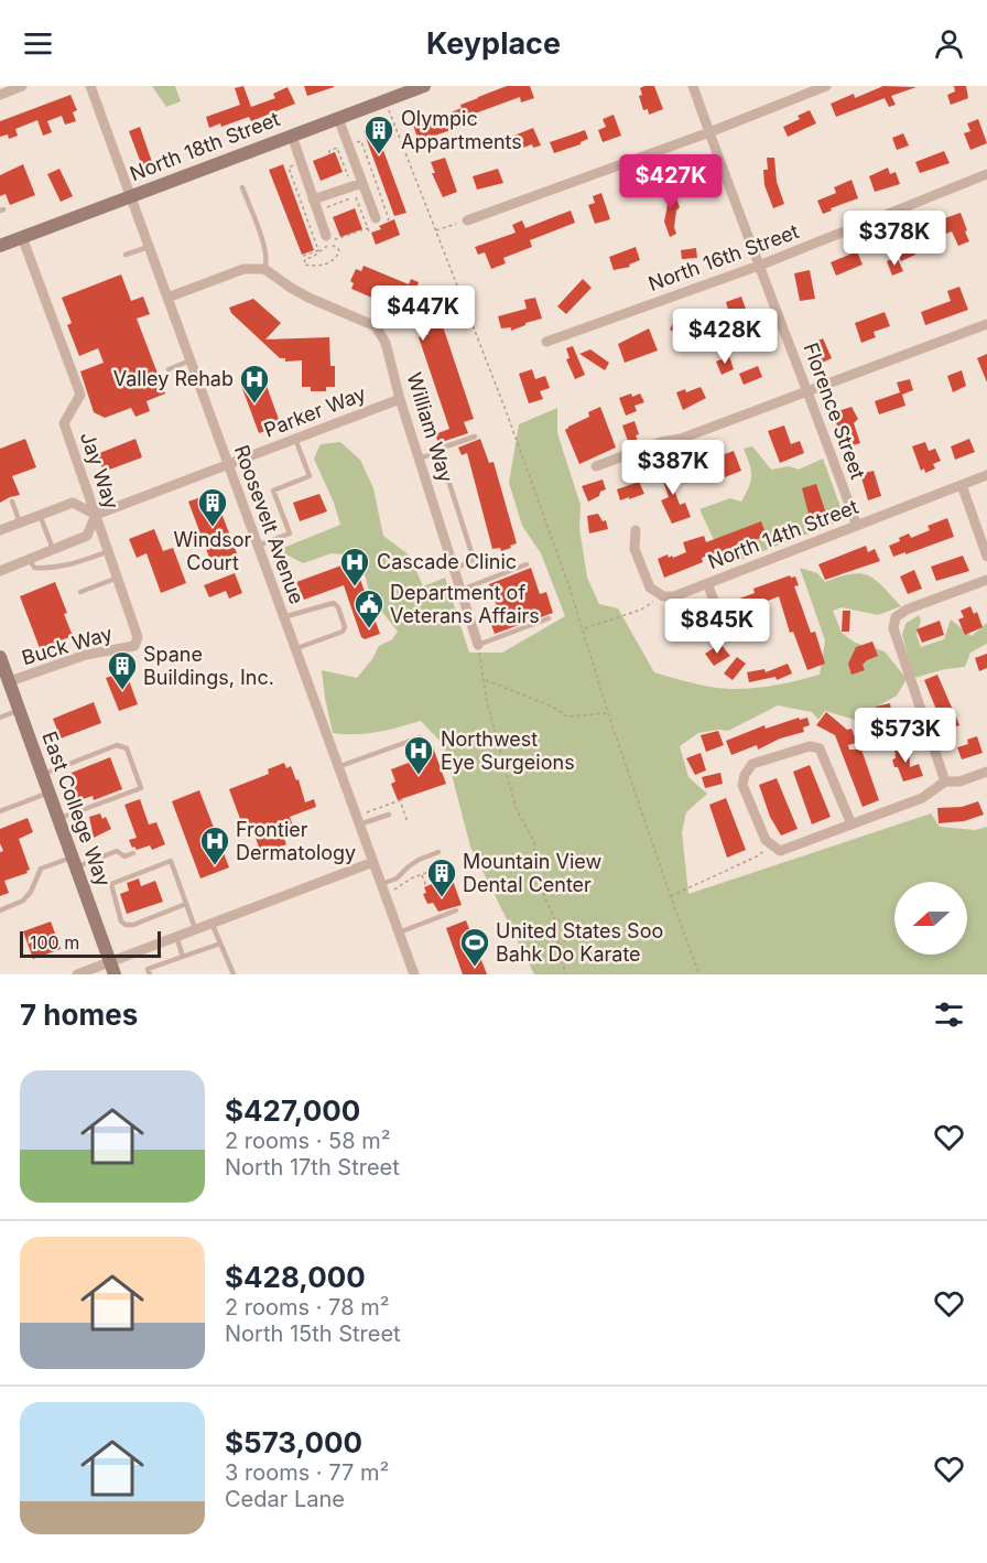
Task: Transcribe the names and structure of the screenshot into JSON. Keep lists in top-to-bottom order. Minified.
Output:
{"streets":{"street":["North 18th Street","North 16th Street","Florence Street","Parker Way","William Way","Jay Way","Roosevelt Avenue","North 14th Street","Buck Way","East College Way"]},"crossings":[["North 18th Street","Jay Way"],["North 18th Street","Roosevelt Avenue"],["North 16th Street","Florence Street"],["Florence Street","North 14th Street"],["Parker Way","William Way"],["Parker Way","Jay Way"],["Parker Way","Roosevelt Avenue"],["Jay Way","Buck Way"],["Buck Way","East College Way"]],"places":{"building":["Olympic Appartments","Windsor Court","Spane Buildings, Inc.","Mountain View Dental Center"],"hospital":["Valley Rehab","Cascade Clinic","Northwest Eye Surgeions","Frontier Dermatology"],"public building":["Department of Veterans Affairs"],"sports":["United States Soo Bahk Do Karate"]},"scale_bar":"100 m","north":"left","page":{"header":"Keyplace","price":["$427K","$378K","$447K","$428K","$387K","$845K","$573K"],"scale":"100 m","heading":"7 homes","list":[{"name":"$427,000","note":"2 rooms · 58 m² · North 17th Street"},{"name":"$428,000","note":"2 rooms · 78 m² · North 15th Street"},{"name":"$573,000","note":"3 rooms · 77 m² · Cedar Lane"}]}}
